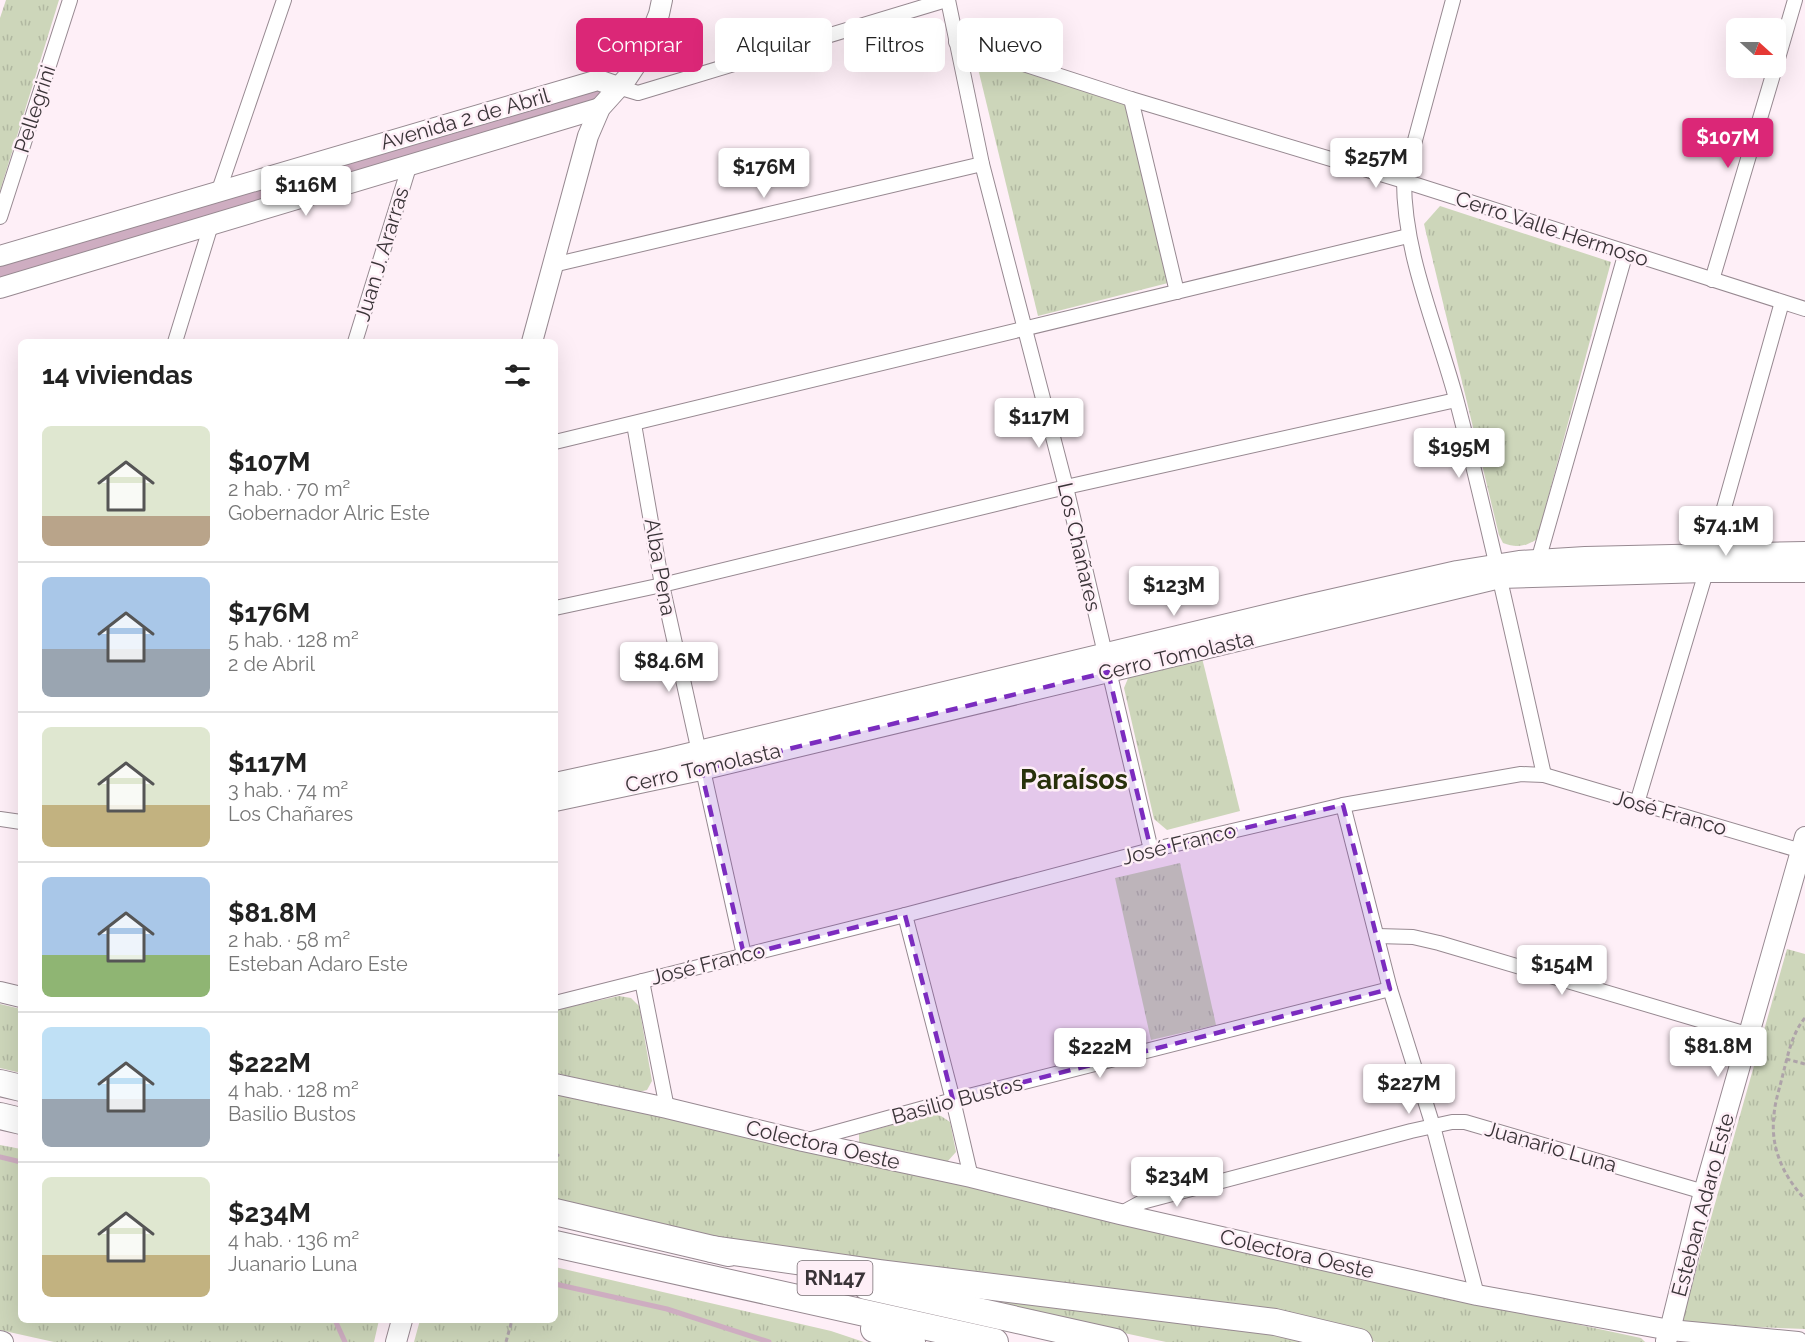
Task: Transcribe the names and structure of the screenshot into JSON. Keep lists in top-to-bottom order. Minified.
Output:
{"streets":{"highway":["RN147"],"street":["Pellegrini","Avenida 2 de Abril","Cerro Valle Hermoso","Juan J. Ararras","Los Chañares","Alba Pena","Cerro Tomolasta","José Franco","Basilio Bustos","Colectora Oeste","Juanario Luna","Esteban Adaro Este"]},"crossings":[["Avenida 2 de Abril","Juan J. Ararras"],["Cerro Valle Hermoso","Los Chañares"],["Los Chañares","Cerro Tomolasta"],["Los Chañares","José Franco"],["Alba Pena","Cerro Tomolasta"],["Alba Pena","José Franco"],["José Franco","Esteban Adaro Este"],["Basilio Bustos","Colectora Oeste"],["Colectora Oeste","Juanario Luna"],["Colectora Oeste","Esteban Adaro Este"],["Juanario Luna","Esteban Adaro Este"]],"districts":["Paraísos"],"north":"right","page":{"chip":["Comprar","Alquilar","Filtros","Nuevo"],"price":["$107M","$257M","$176M","$116M","$117M","$195M","$74.1M","$123M","$84.6M","$154M","$81.8M","$222M","$227M","$234M"],"heading":"14 viviendas","list":[{"name":"$107M","note":"2 hab. · 70 m² · Gobernador Alric Este"},{"name":"$176M","note":"5 hab. · 128 m² · 2 de Abril"},{"name":"$117M","note":"3 hab. · 74 m² · Los Chañares"},{"name":"$81.8M","note":"2 hab. · 58 m² · Esteban Adaro Este"},{"name":"$222M","note":"4 hab. · 128 m² · Basilio Bustos"},{"name":"$234M","note":"4 hab. · 136 m² · Juanario Luna"}]}}
